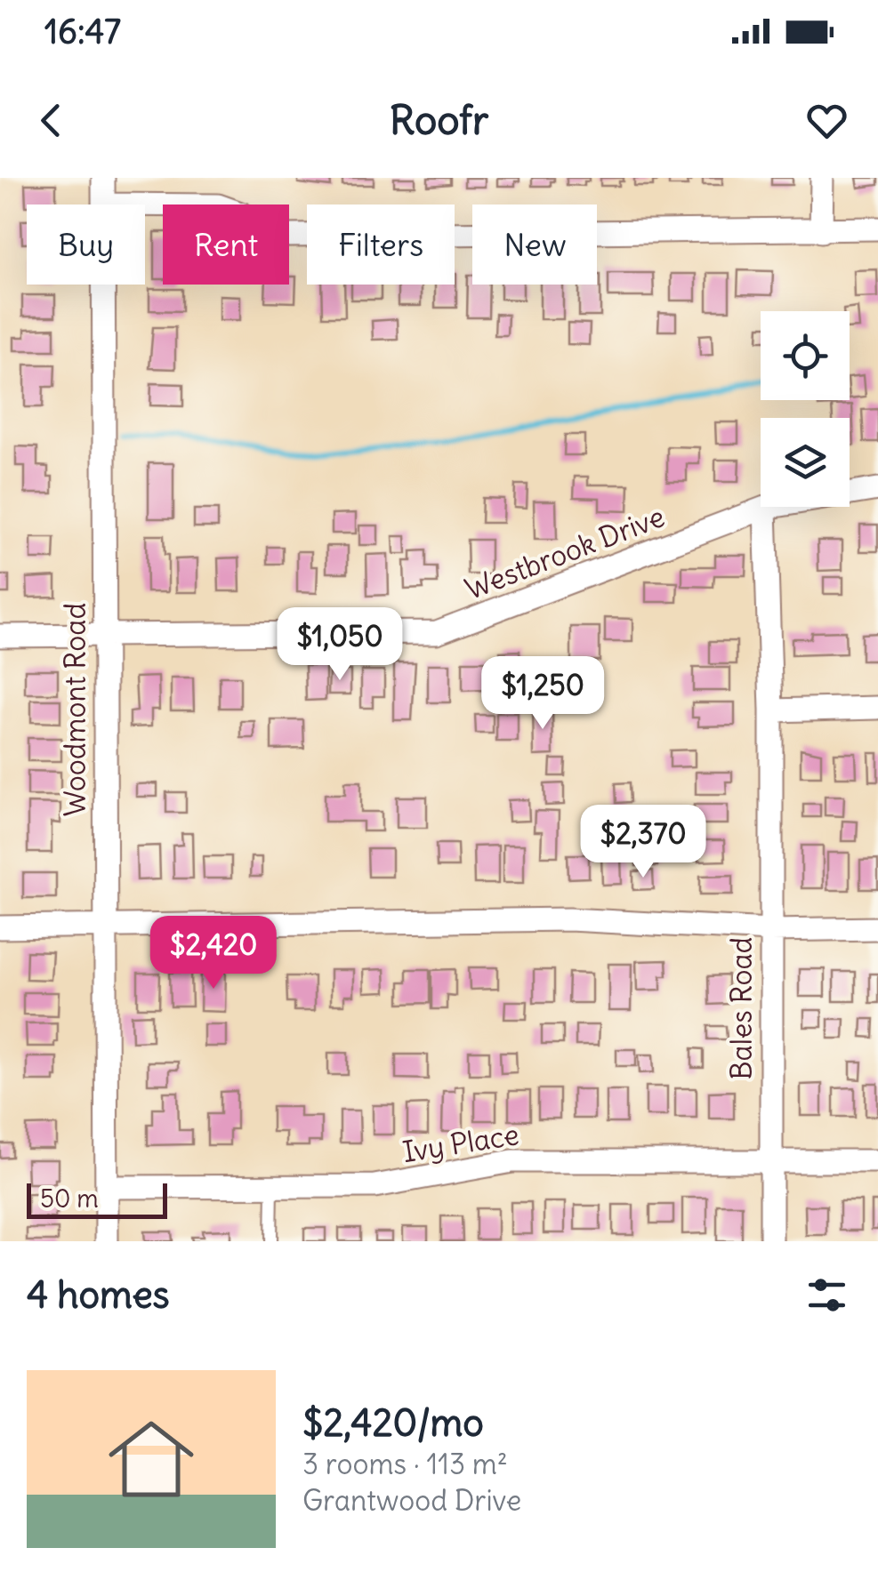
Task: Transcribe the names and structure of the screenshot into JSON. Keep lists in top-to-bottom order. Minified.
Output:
{"streets":{"street":["Westbrook Drive","Woodmont Road","Bales Road","Ivy Place"]},"crossings":[["Westbrook Drive","Woodmont Road"],["Westbrook Drive","Bales Road"],["Woodmont Road","Ivy Place"],["Bales Road","Ivy Place"]],"scale_bar":"50 m","page":{"status":"16:47","header":"Roofr","chip":["Buy","Rent","Filters","New"],"price":["$1,050","$1,250","$2,370","$2,420"],"scale":"50 m","heading":"4 homes","list":[{"name":"$2,420/mo","note":"3 rooms · 113 m² · Grantwood Drive"}]}}
